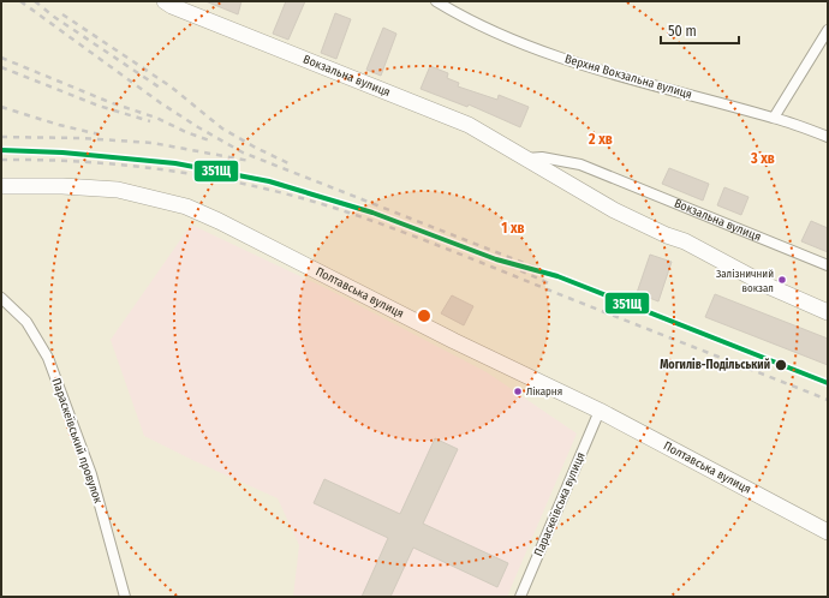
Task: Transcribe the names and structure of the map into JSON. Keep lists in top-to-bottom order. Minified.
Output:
{"streets":{"main road":["Вокзальна вулиця","Полтавська вулиця"],"street":["Верхня Вокзальна вулиця","Параскеївський провулок","Параскеївська вулиця"]},"crossings":[["Полтавська вулиця","Параскеївська вулиця"]],"places":["Залізничний вокзал","Могилів-Подільський","Лікарня"],"lines":["transit line 351Щ"],"scale_bar":"50 m","rings":["2 хв","3 хв","1 хв"]}
